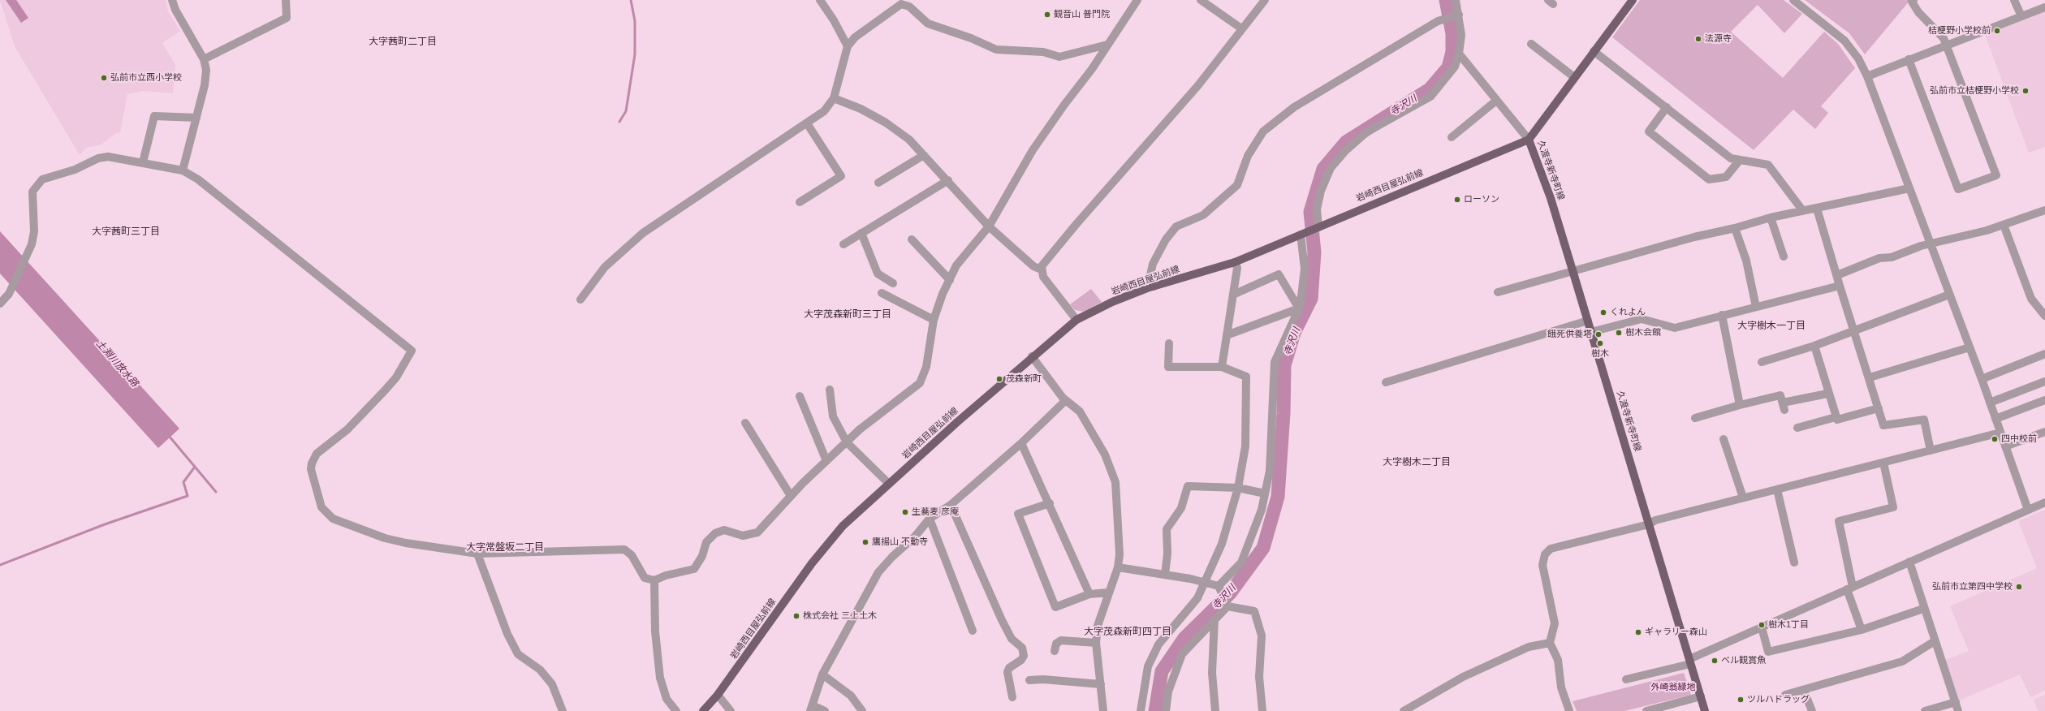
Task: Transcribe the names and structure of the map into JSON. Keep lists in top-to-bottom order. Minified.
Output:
{"streets":{"main road":["久渡寺新寺町線","岩崎西目屋弘前線"]},"crossings":[["久渡寺新寺町線","岩崎西目屋弘前線"]],"districts":["大字茜町二丁目","大字茜町三丁目","大字茂森新町三丁目","大字樹木一丁目","大字樹木二丁目","大字常盤坂二丁目","大字茂森新町四丁目"],"water":["寺沢川","土淵川放水路"],"parks":["外崎翁緑地"],"places":["観音山 普門院","桔梗野小学校前","法源寺","弘前市立西小学校","弘前市立桔梗野小学校","ローソン","くれよん","樹木会館","餓死供養塔","樹木","茂森新町","四中校前","生蕎麦 彦庵","鷹揚山 不動寺","弘前市立第四中学校","株式会社 三上土木","樹木1丁目","ギャラリー森山","ベル観賞魚","ツルハドラッグ"]}
